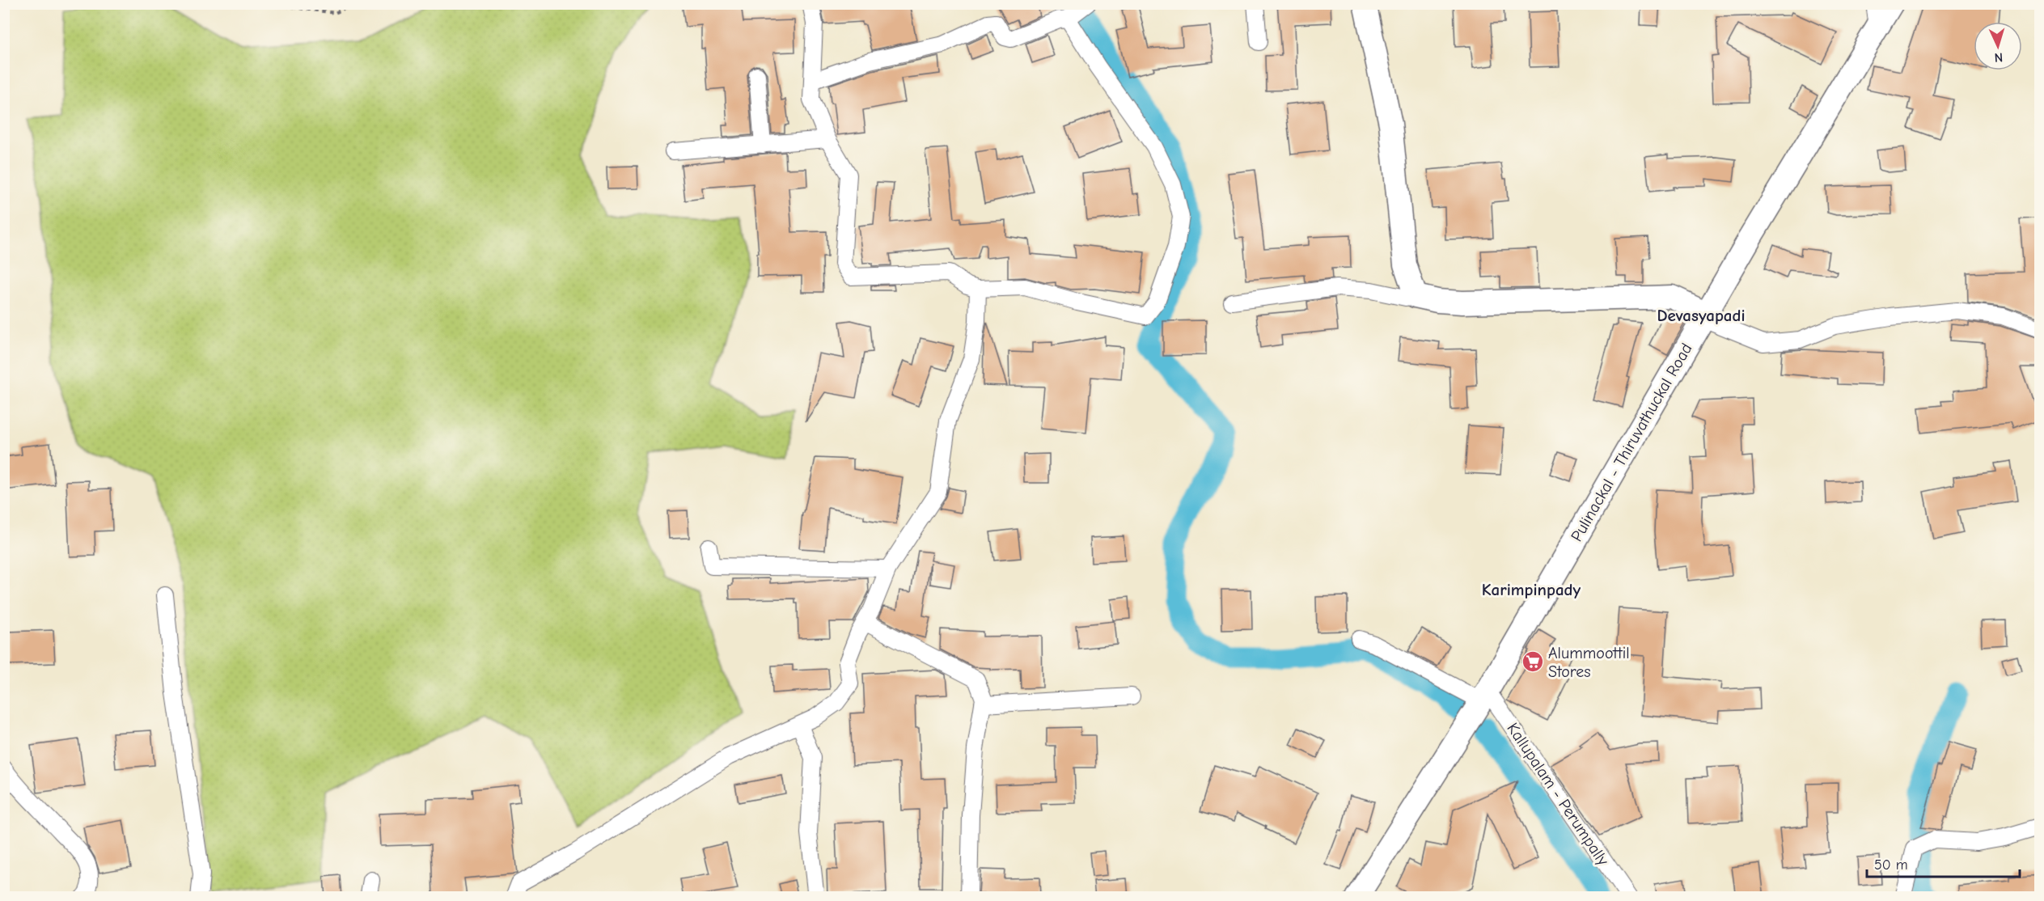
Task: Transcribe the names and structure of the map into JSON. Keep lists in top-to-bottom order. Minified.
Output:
{"streets":{"main road":["Pulinackal - Thiruvathuckal Road"],"street":["Kallupalam - Perumpally"]},"crossings":[["Pulinackal - Thiruvathuckal Road","Kallupalam - Perumpally"]],"districts":["Devasyapadi","Karimpinpady"],"places":{"supermarket":["Alummoottil Stores"]},"scale_bar":"50 m","north":"bottom"}
